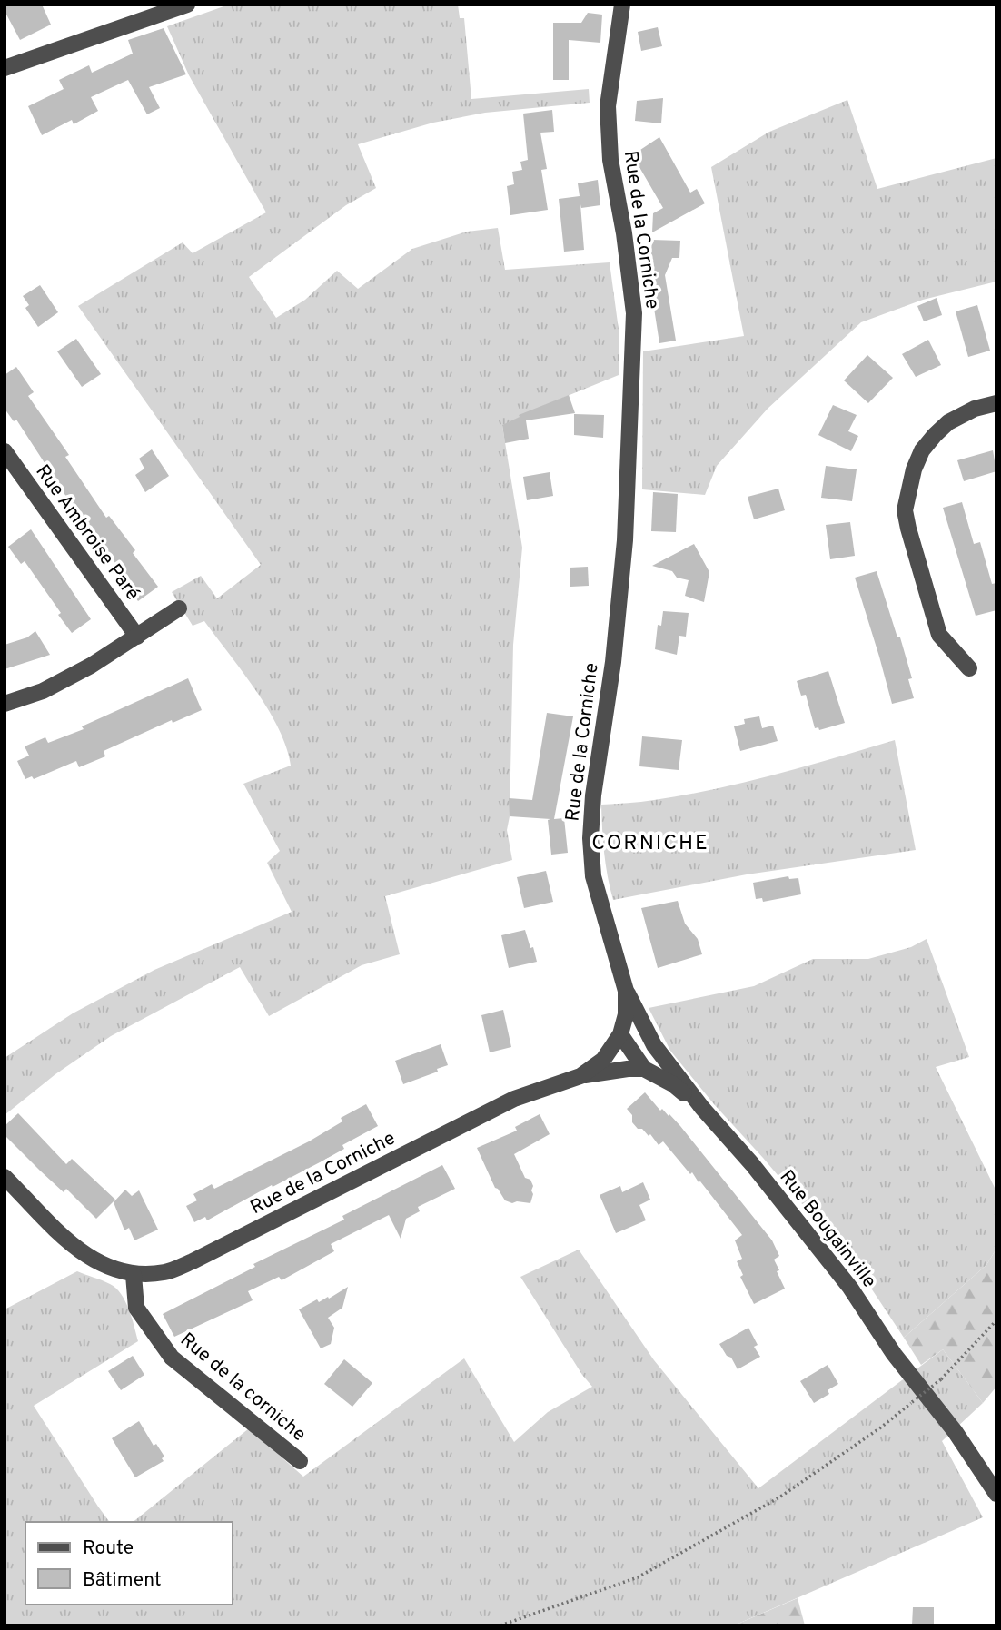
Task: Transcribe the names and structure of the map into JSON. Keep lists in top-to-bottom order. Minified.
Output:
{"streets":{"street":["Rue de la Corniche","Rue Ambroise Paré","Rue Bougainville","Rue de la corniche"]},"crossings":[["Rue de la Corniche","Rue Bougainville"],["Rue de la Corniche","Rue de la corniche"]],"districts":["CORNICHE"],"legend":["Route","Bâtiment"]}
